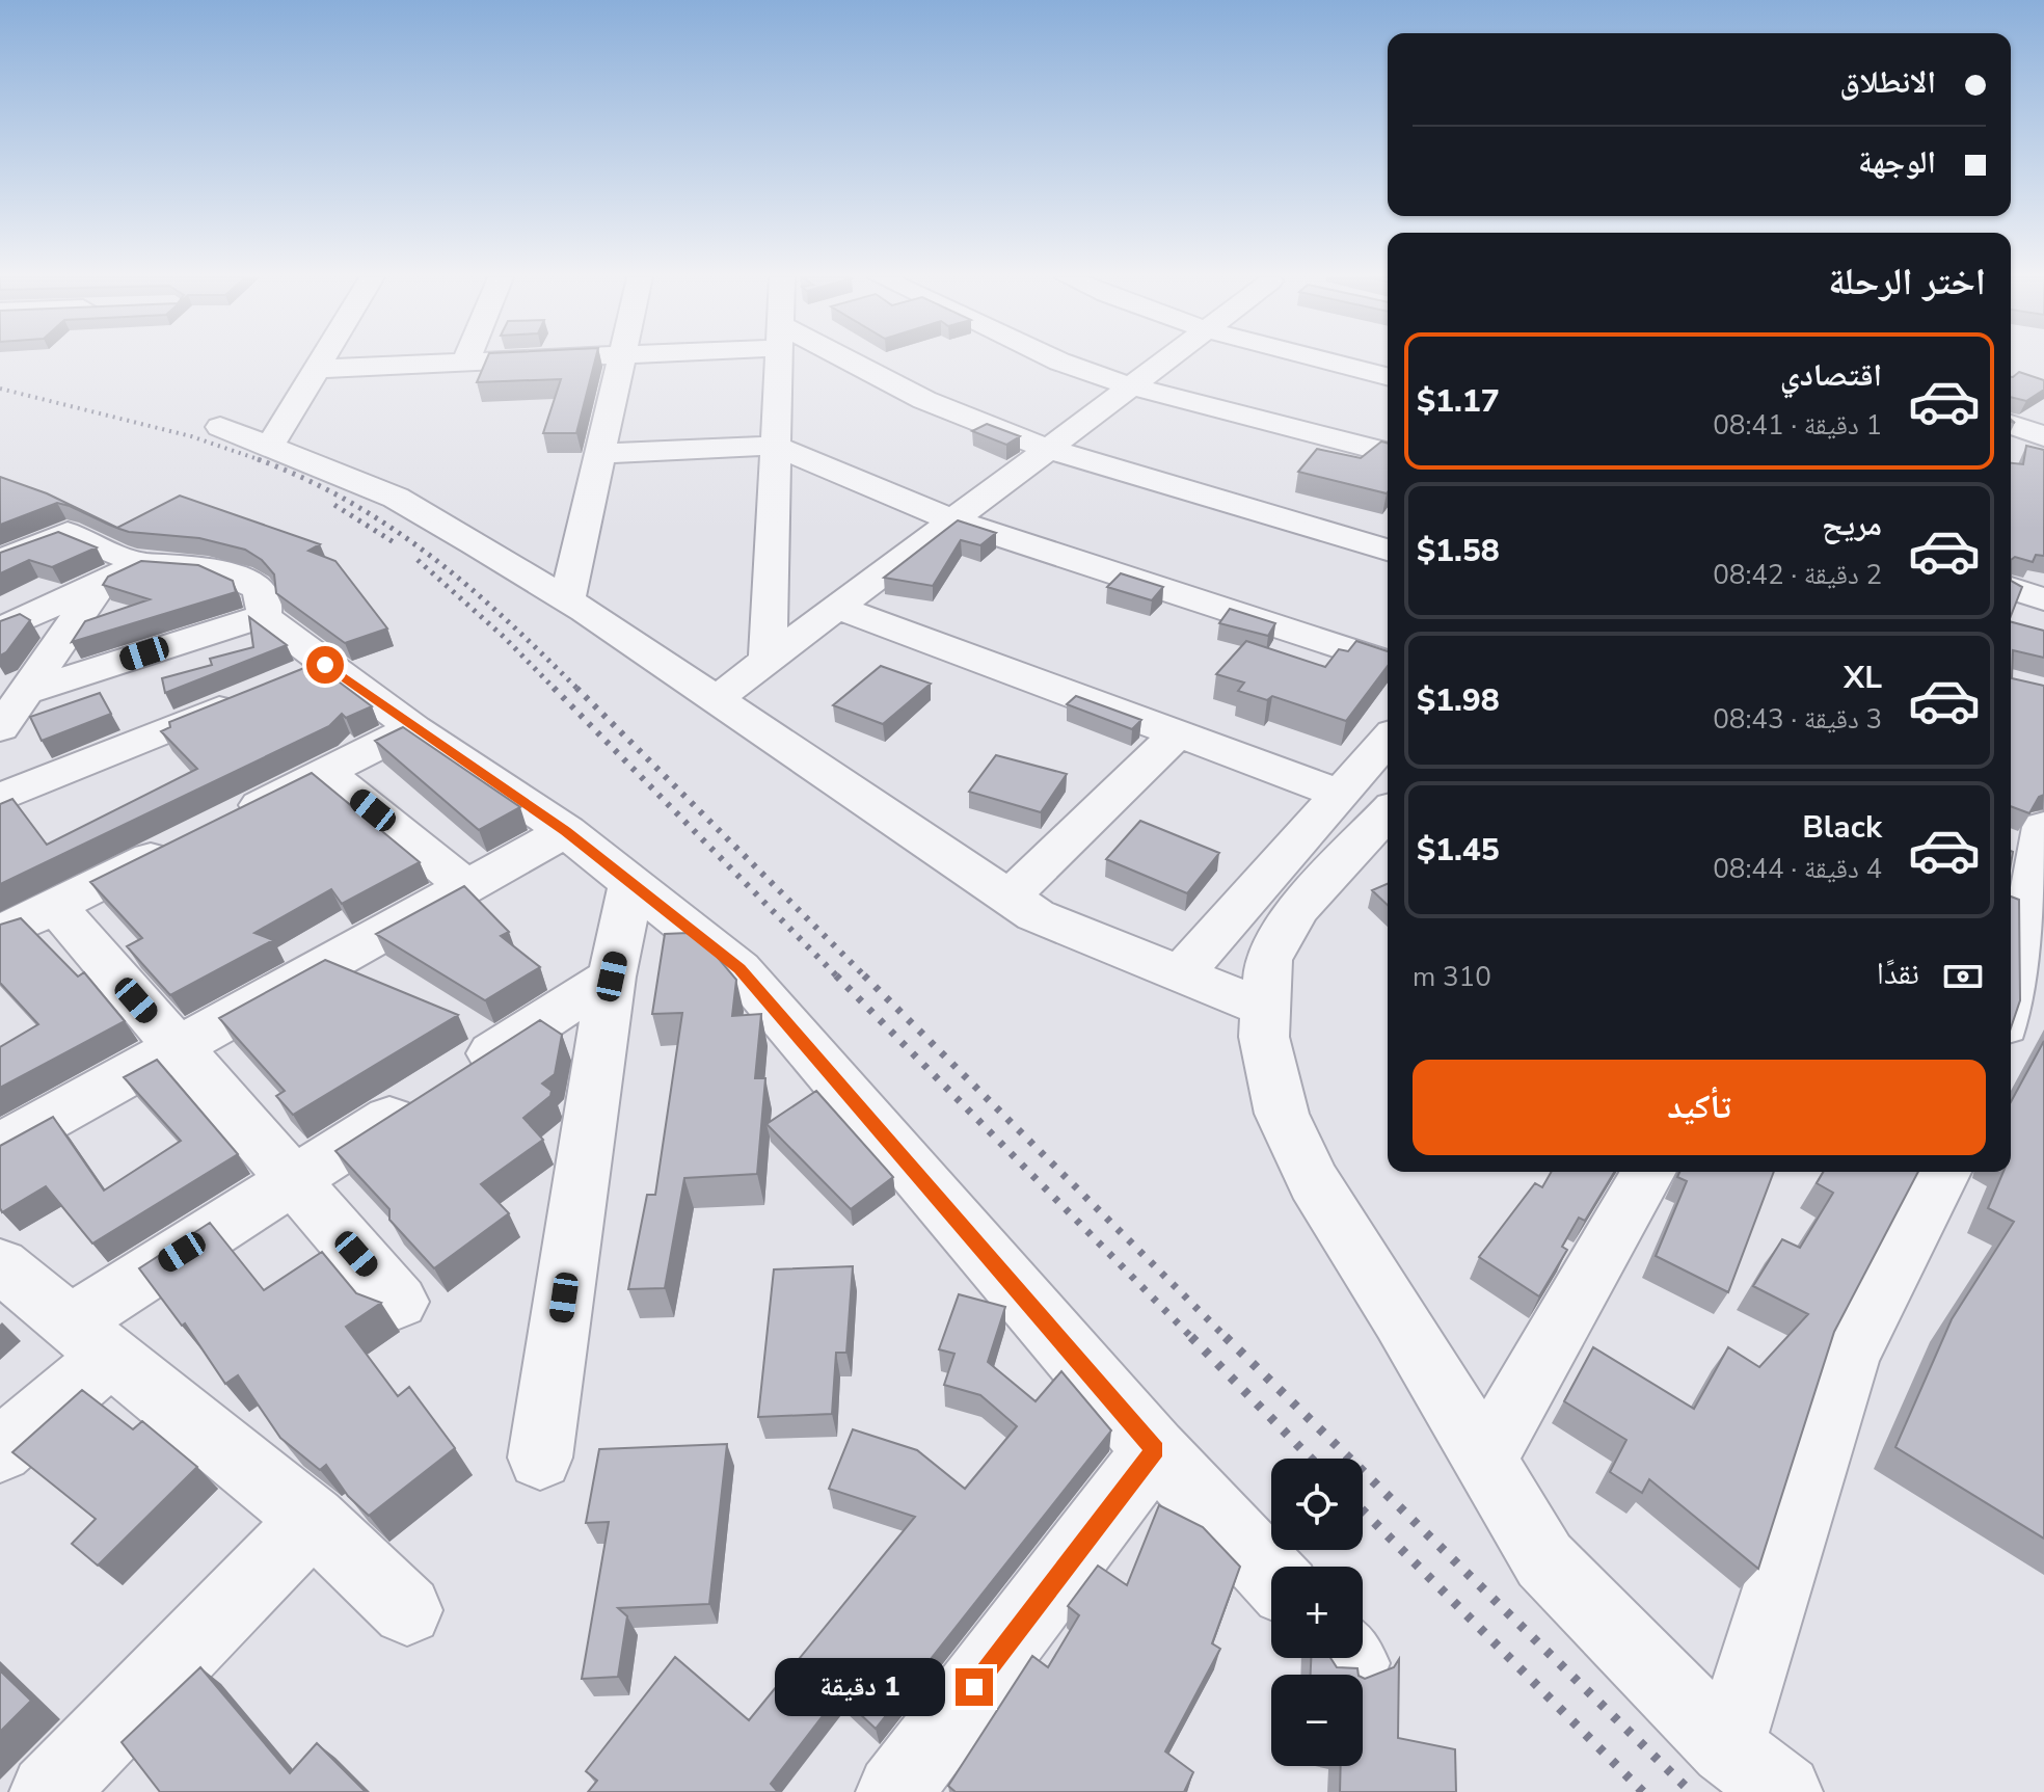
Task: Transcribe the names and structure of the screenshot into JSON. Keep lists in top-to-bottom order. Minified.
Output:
{"page":{"banner":["الانطلاق","الوجهة"],"heading":"اختر الرحلة","list":[{"name":"اقتصادي","note":"1 دقيقة · 08:41","value":"$1.17"},{"name":"مريح","note":"2 دقيقة · 08:42","value":"$1.58"},{"name":"XL","note":"3 دقيقة · 08:43","value":"$1.98"},{"name":"Black","note":"4 دقيقة · 08:44","value":"$1.45"}],"pay":["نقدًا","310 m"],"buttons":"تأكيد","map_buttons":["+","−"],"bubble":"1 دقيقة"}}
